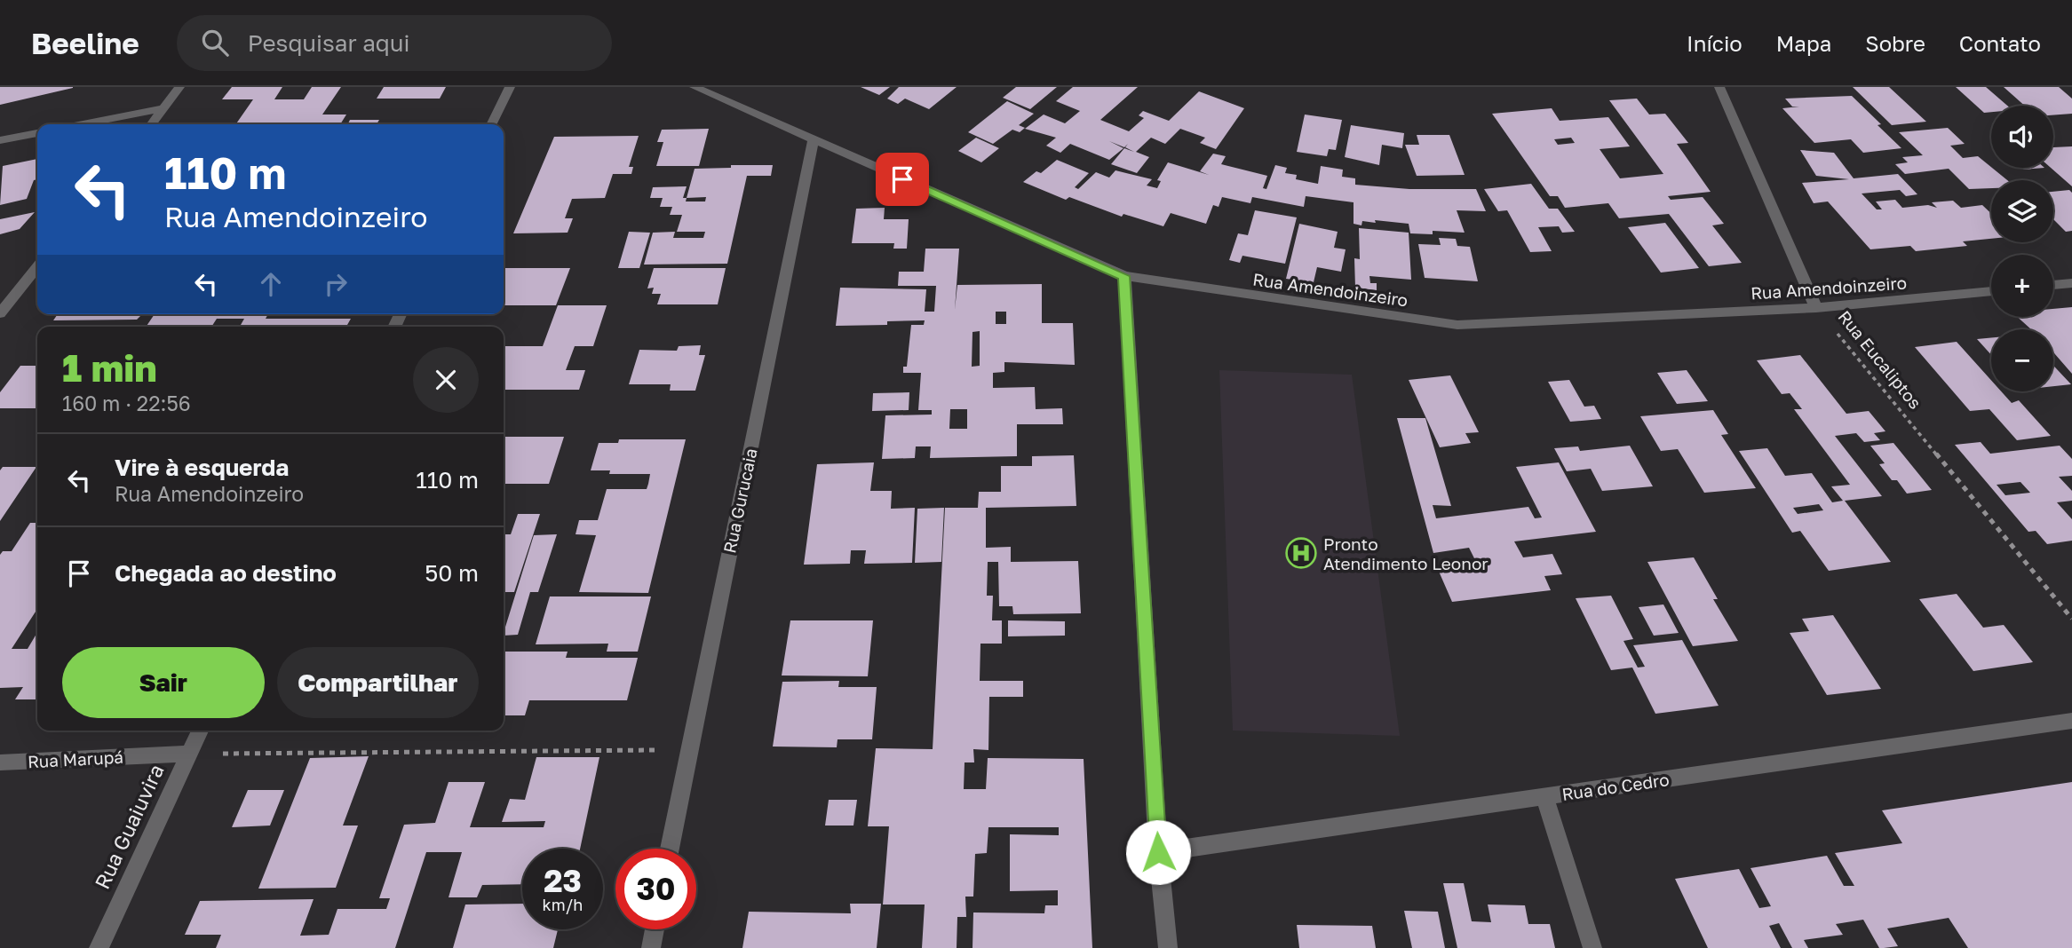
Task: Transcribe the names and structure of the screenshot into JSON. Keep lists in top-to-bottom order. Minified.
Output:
{"streets":{"street":["Rua Amendoinzeiro","Rua Eucaliptos","Rua Gurucaia","Rua Marupá","Rua do Cedro","Rua Guaiuvira"]},"crossings":[["Rua Amendoinzeiro","Rua Eucaliptos"],["Rua Amendoinzeiro","Rua Gurucaia"],["Rua Marupá","Rua Guaiuvira"]],"places":{"hospital":["Pronto Atendimento Leonor"]},"page":{"header":"Beeline","search":"Pesquisar aqui","nav":["Início","Mapa","Sobre","Contato"],"map_buttons":["+","−"],"turn":["110 m","Rua Amendoinzeiro"],"heading":["1 min","160 m · 22:56"],"list":[{"name":"Vire à esquerda","note":"Rua Amendoinzeiro","value":"110 m"},{"name":"Chegada ao destino","value":"50 m"}],"buttons":["Sair","Compartilhar"],"speed":"23 km/h","limit":"30"}}
